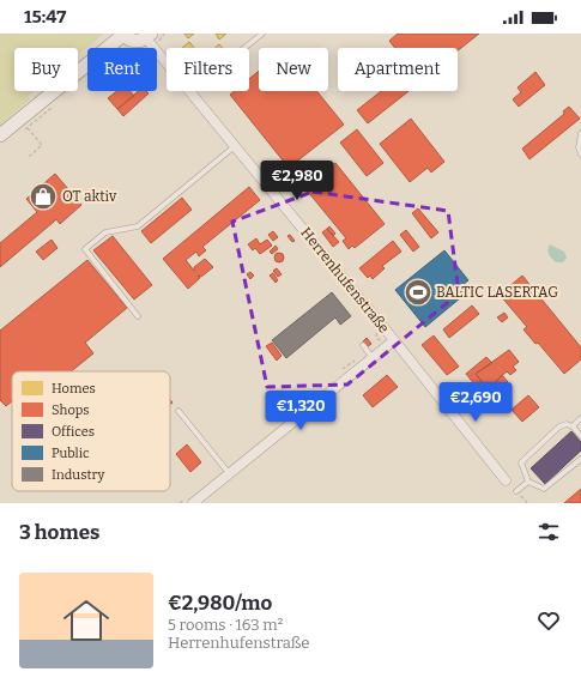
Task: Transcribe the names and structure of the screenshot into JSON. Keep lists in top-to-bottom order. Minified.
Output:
{"streets":{"street":["Herrenhufenstraße"]},"places":{"shop":["OT aktiv"],"sports":["BALTIC LASERTAG"]},"legend":["Homes","Shops","Offices","Public","Industry"],"page":{"status":"15:47","chip":["Buy","Rent","Filters","New","Apartment"],"price":["€2,980","€2,690","€1,320"],"heading":"3 homes","list":[{"name":"€2,980/mo","note":"5 rooms · 163 m² · Herrenhufenstraße"}]}}
